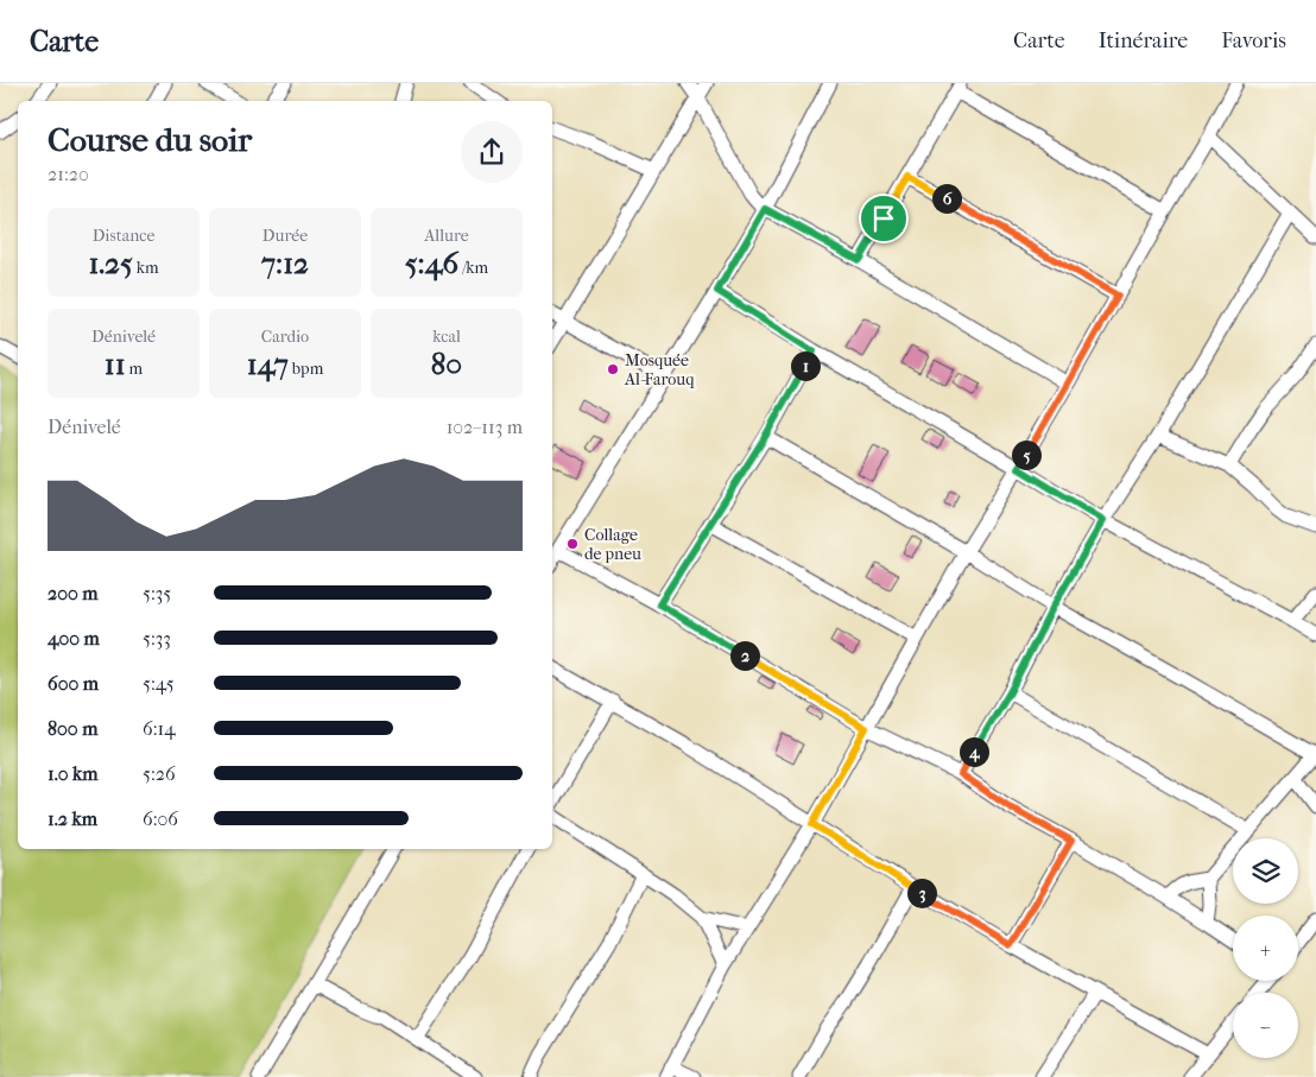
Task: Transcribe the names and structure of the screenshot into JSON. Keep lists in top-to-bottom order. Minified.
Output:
{"places":["Mosquée Al-Farouq","Collage de pneu"],"page":{"header":"Carte","nav":["Carte","Itinéraire","Favoris"],"heading":["Course du soir","21:20"],"pins":["6","1","5","2","4","3"],"stats":[["Distance","1.25 km"],["Durée","7:12"],["Allure","5:46 /km"],["Dénivelé","11 m"],["Cardio","147 bpm"],["kcal","80"]],"chart":["Dénivelé","102–113 m"],"list":[{"name":"200 m","note":"5:35"},{"name":"400 m","note":"5:33"},{"name":"600 m","note":"5:45"},{"name":"800 m","note":"6:14"},{"name":"1.0 km","note":"5:26"},{"name":"1.2 km","note":"6:06"}],"map_buttons":["+","−"]}}
